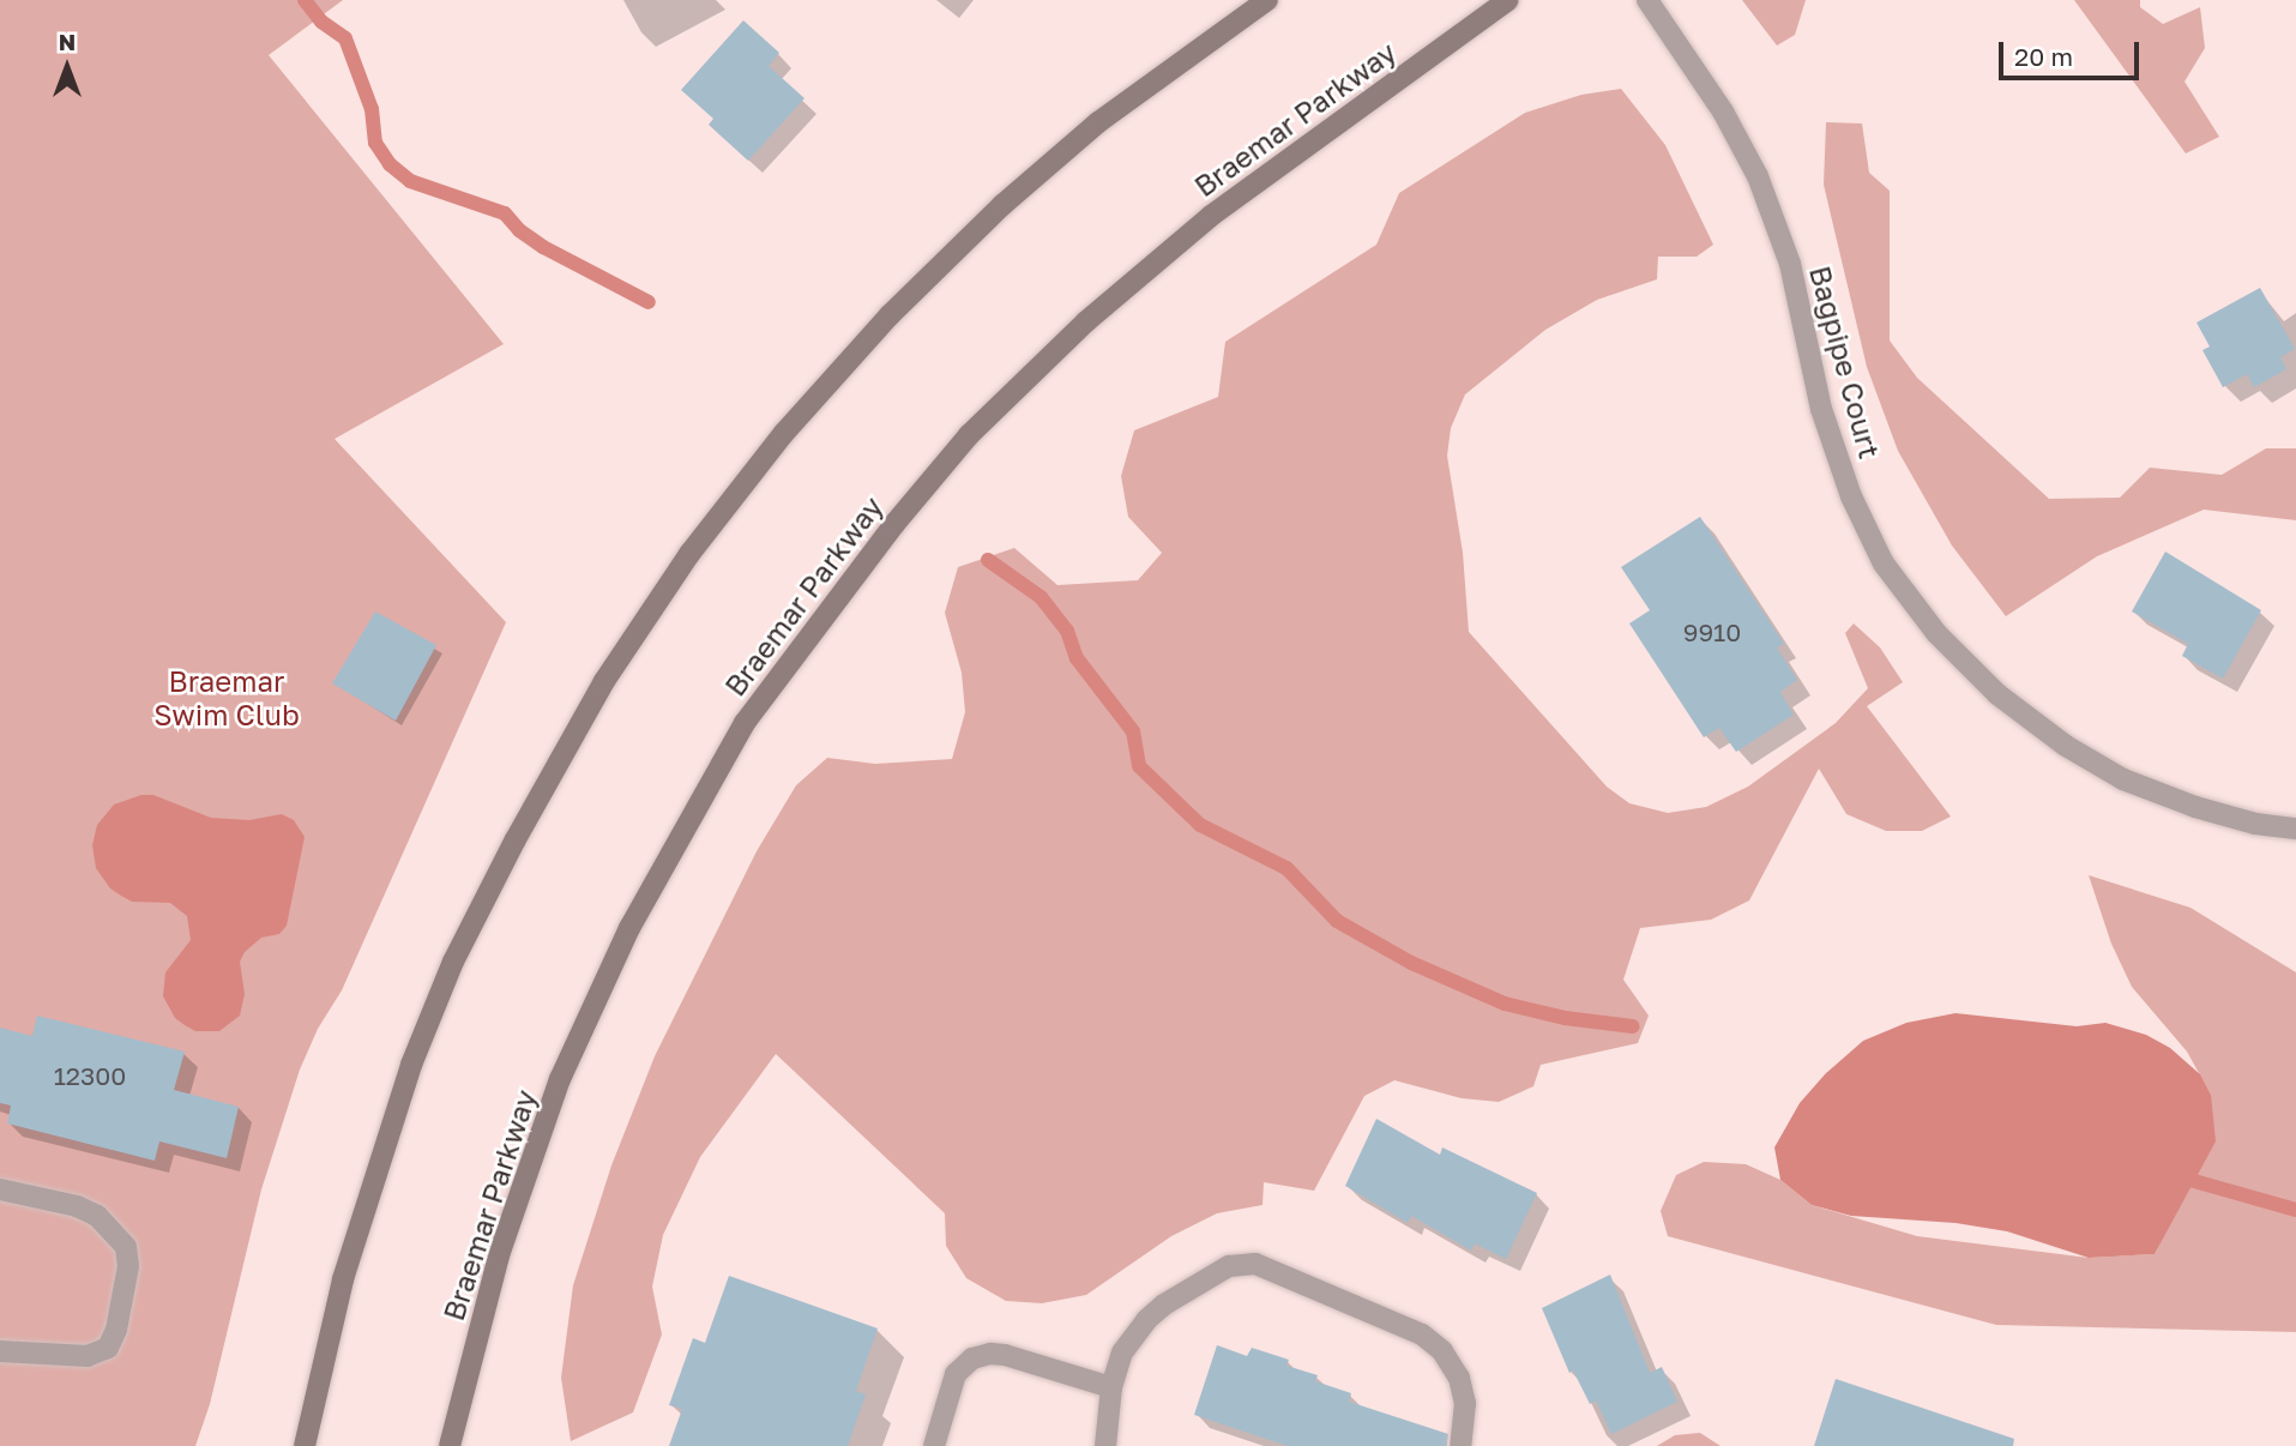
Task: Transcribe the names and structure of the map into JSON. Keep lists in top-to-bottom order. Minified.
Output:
{"streets":{"street":["Braemar Parkway","Bagpipe Court"]},"parks":["Braemar Swim Club"],"house_numbers":["9910","12300"],"scale_bar":"20 m","north":"top"}
